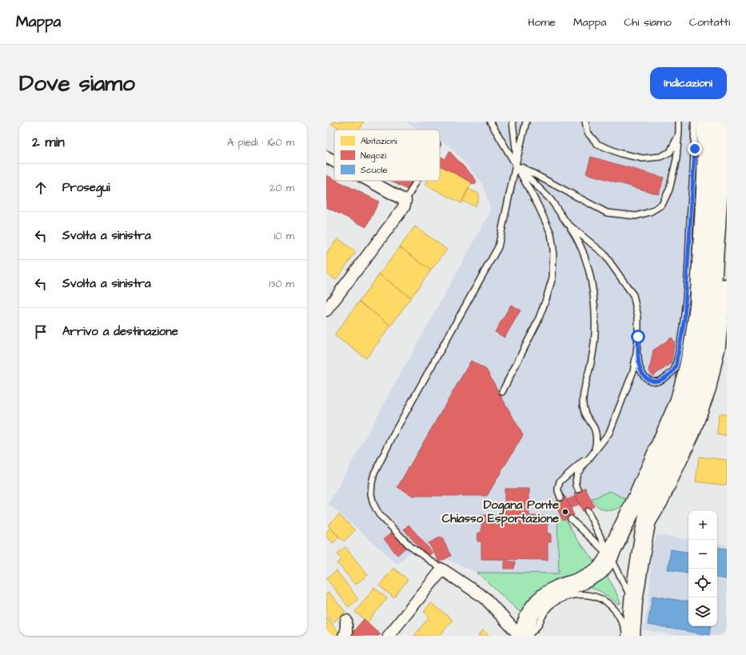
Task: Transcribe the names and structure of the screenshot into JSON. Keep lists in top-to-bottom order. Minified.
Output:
{"places":["Dogana Ponte Chiasso Esportazione"],"legend":["Abitazioni","Negozi","Scuole"],"page":{"header":"Mappa","nav":["Home","Mappa","Chi siamo","Contatti"],"buttons":"Indicazioni","title":"Dove siamo","heading":["2 min","A piedi · 160 m"],"list":[["Prosegui","20 m"],["Svolta a sinistra","10 m"],["Svolta a sinistra","130 m"],"Arrivo a destinazione"],"map_buttons":["+","−"]}}
